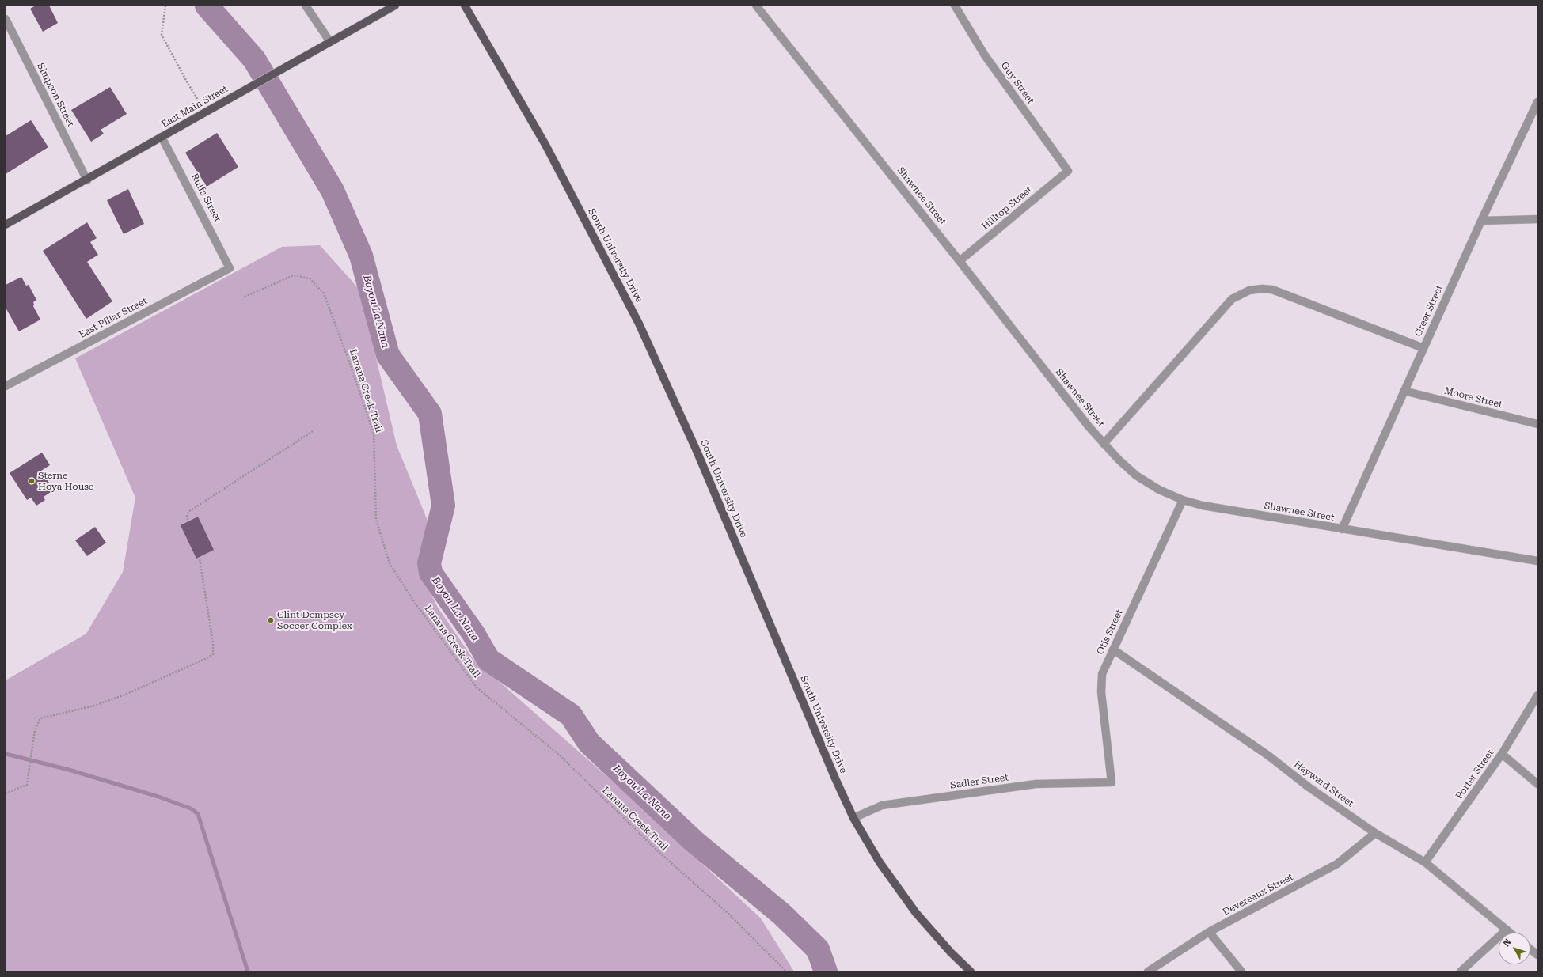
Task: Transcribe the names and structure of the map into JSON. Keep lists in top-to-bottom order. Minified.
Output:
{"streets":{"main road":["East Main Street","South University Drive"],"street":["Guy Street","Simpson Street","Shawnee Street","Rulfs Street","Hilltop Street","Greer Street","East Pillar Street","Moore Street","Otis Street","Porter Street","Sadler Street","Hayward Street","Devereaux Street"],"path":["Lanana Creek Trail"]},"crossings":[["Guy Street","Hilltop Street"],["Simpson Street","East Main Street"],["East Main Street","Rulfs Street"],["Shawnee Street","Hilltop Street"],["Shawnee Street","Greer Street"],["Shawnee Street","Otis Street"],["Rulfs Street","East Pillar Street"],["South University Drive","Sadler Street"],["Greer Street","Moore Street"],["Otis Street","Sadler Street"],["Otis Street","Hayward Street"],["Porter Street","Hayward Street"],["Hayward Street","Devereaux Street"]],"water":["Bayou La Nana"],"places":["Sterne Hoya House","Clint Dempsey Soccer Complex"],"north":"top left"}
